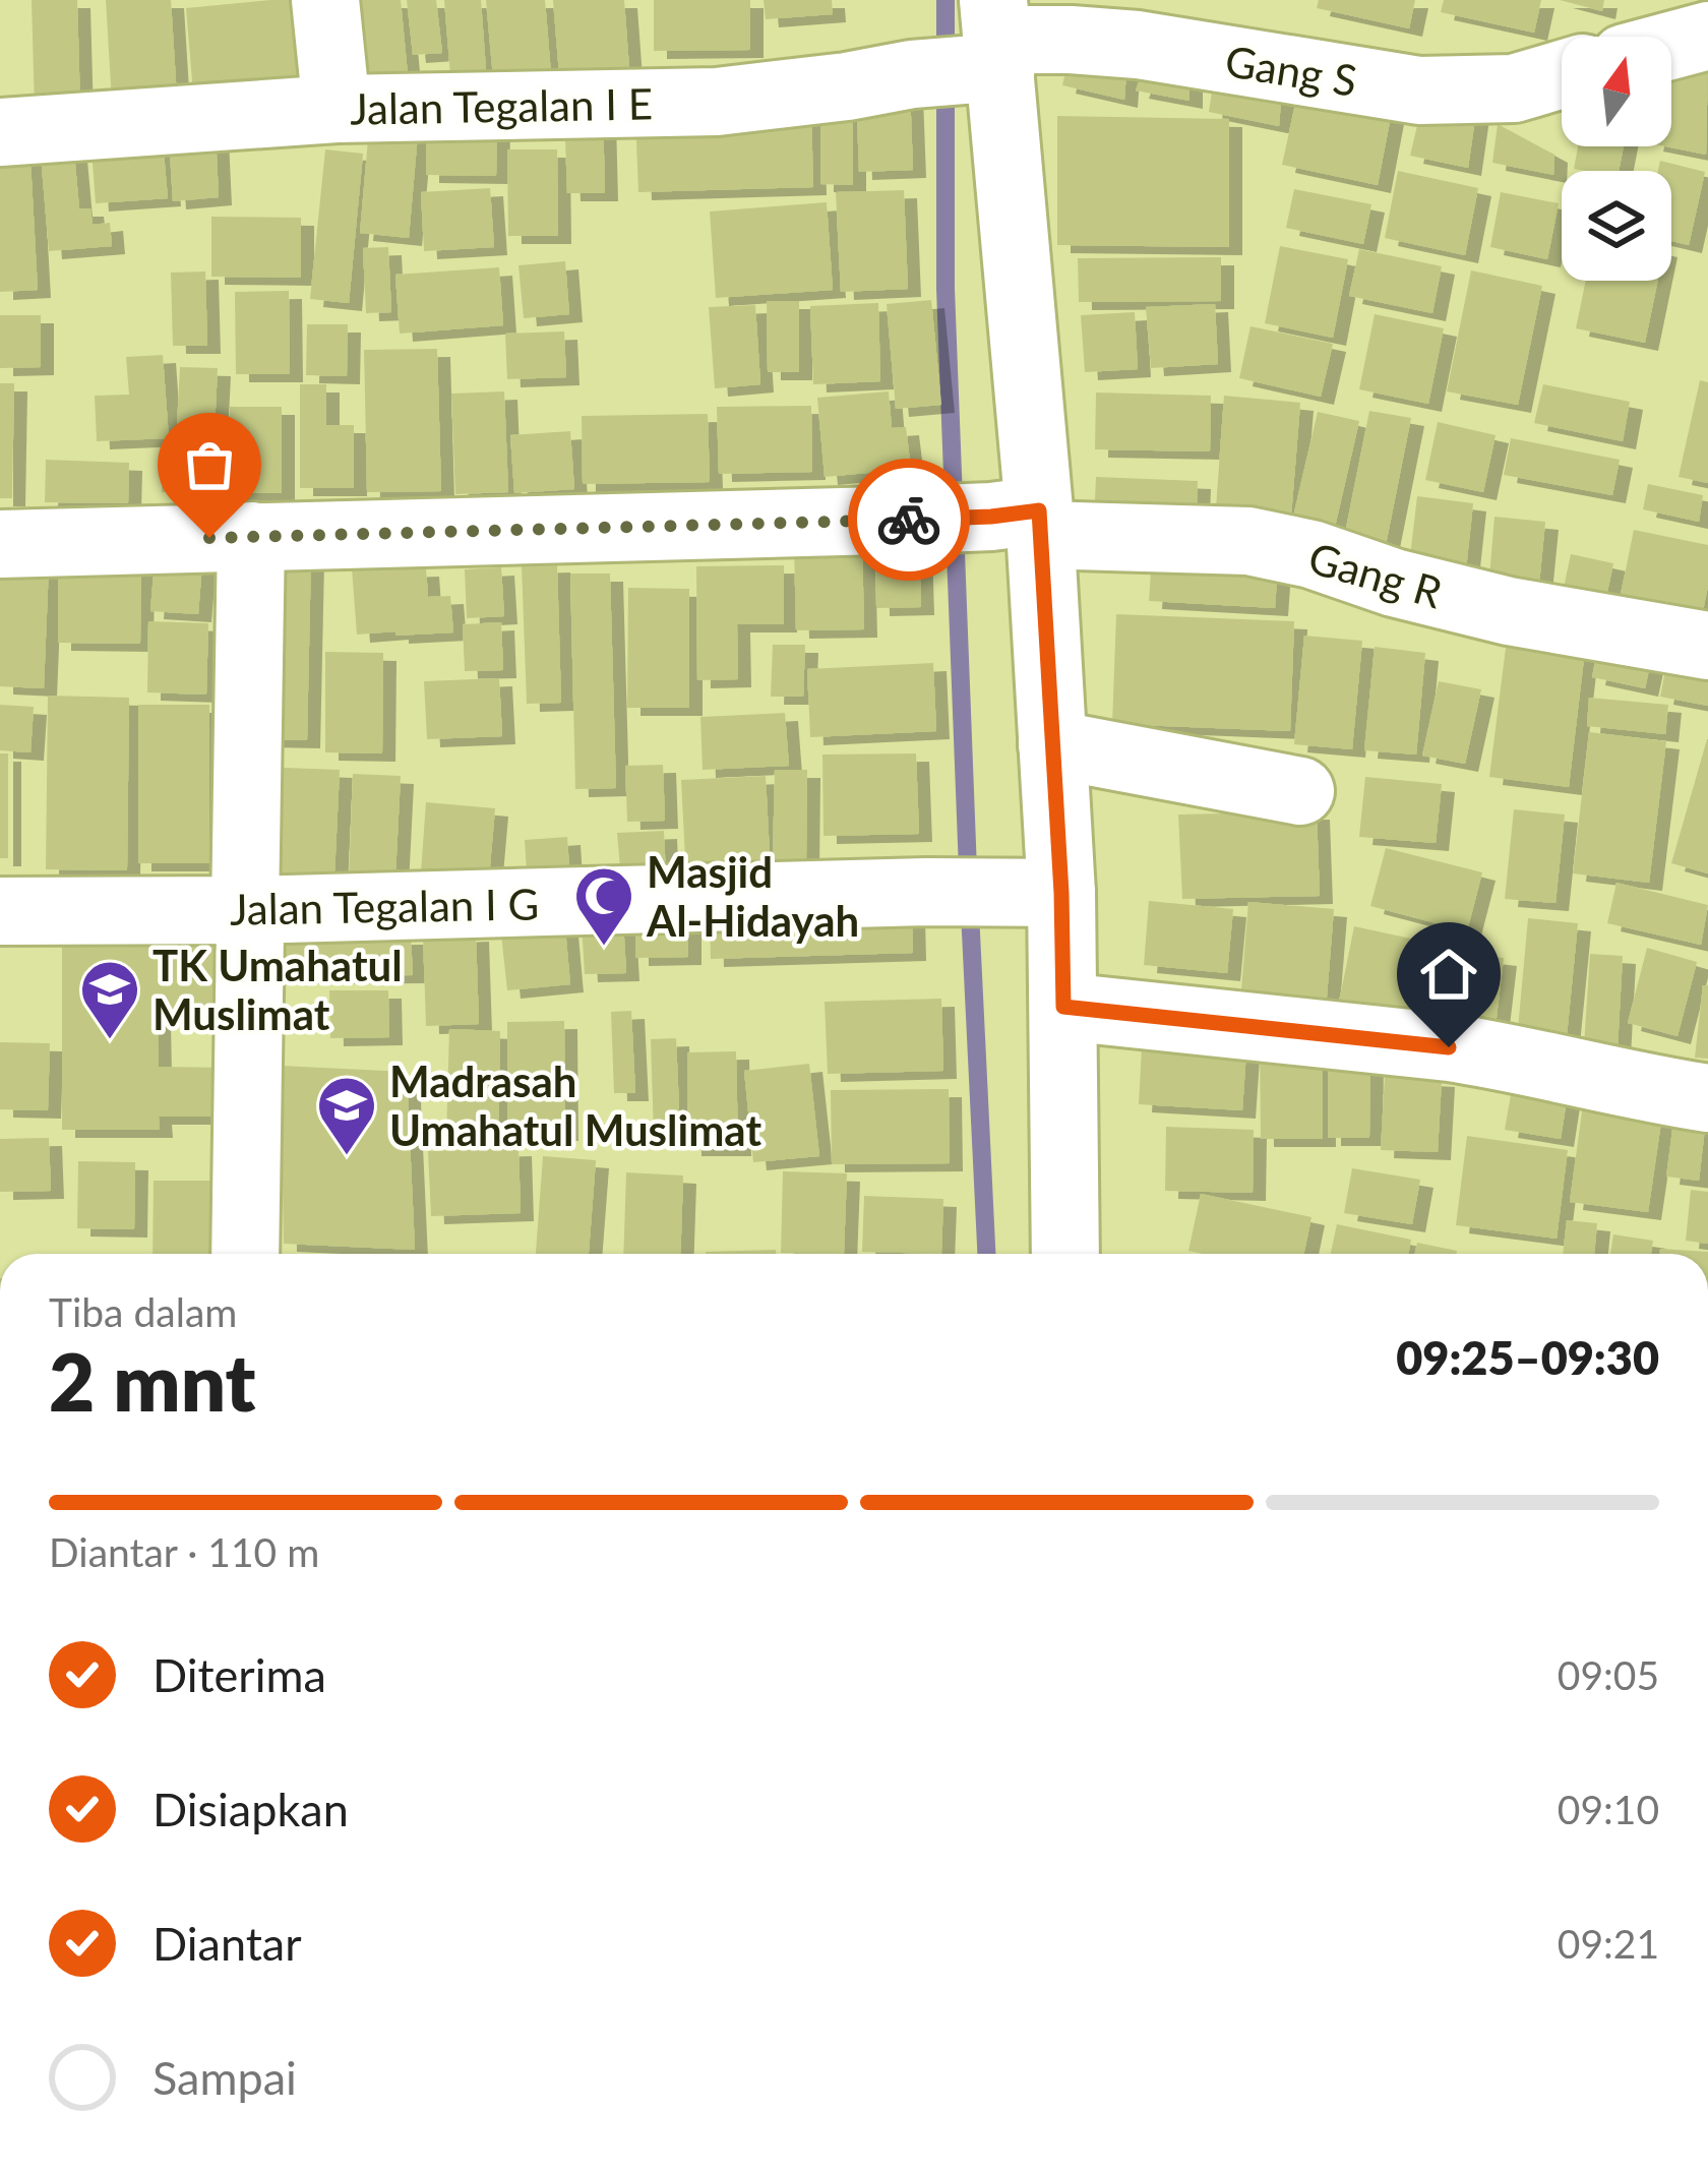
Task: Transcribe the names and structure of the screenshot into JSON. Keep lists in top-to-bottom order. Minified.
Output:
{"streets":{"street":["Gang S","Jalan Tegalan I E","Gang R","Jalan Tegalan I G"]},"crossings":[["Gang S","Jalan Tegalan I E"]],"places":{"mosque":["Masjid Al-Hidayah"],"school or university":["TK Umahatul Muslimat","Madrasah Umahatul Muslimat"]},"north":"top","page":{"heading":["2 mnt","Tiba dalam","09:25–09:30"],"bar":"Diantar · 110 m","list":[["Diterima","09:05"],["Disiapkan","09:10"],["Diantar","09:21"],"Sampai"]}}
